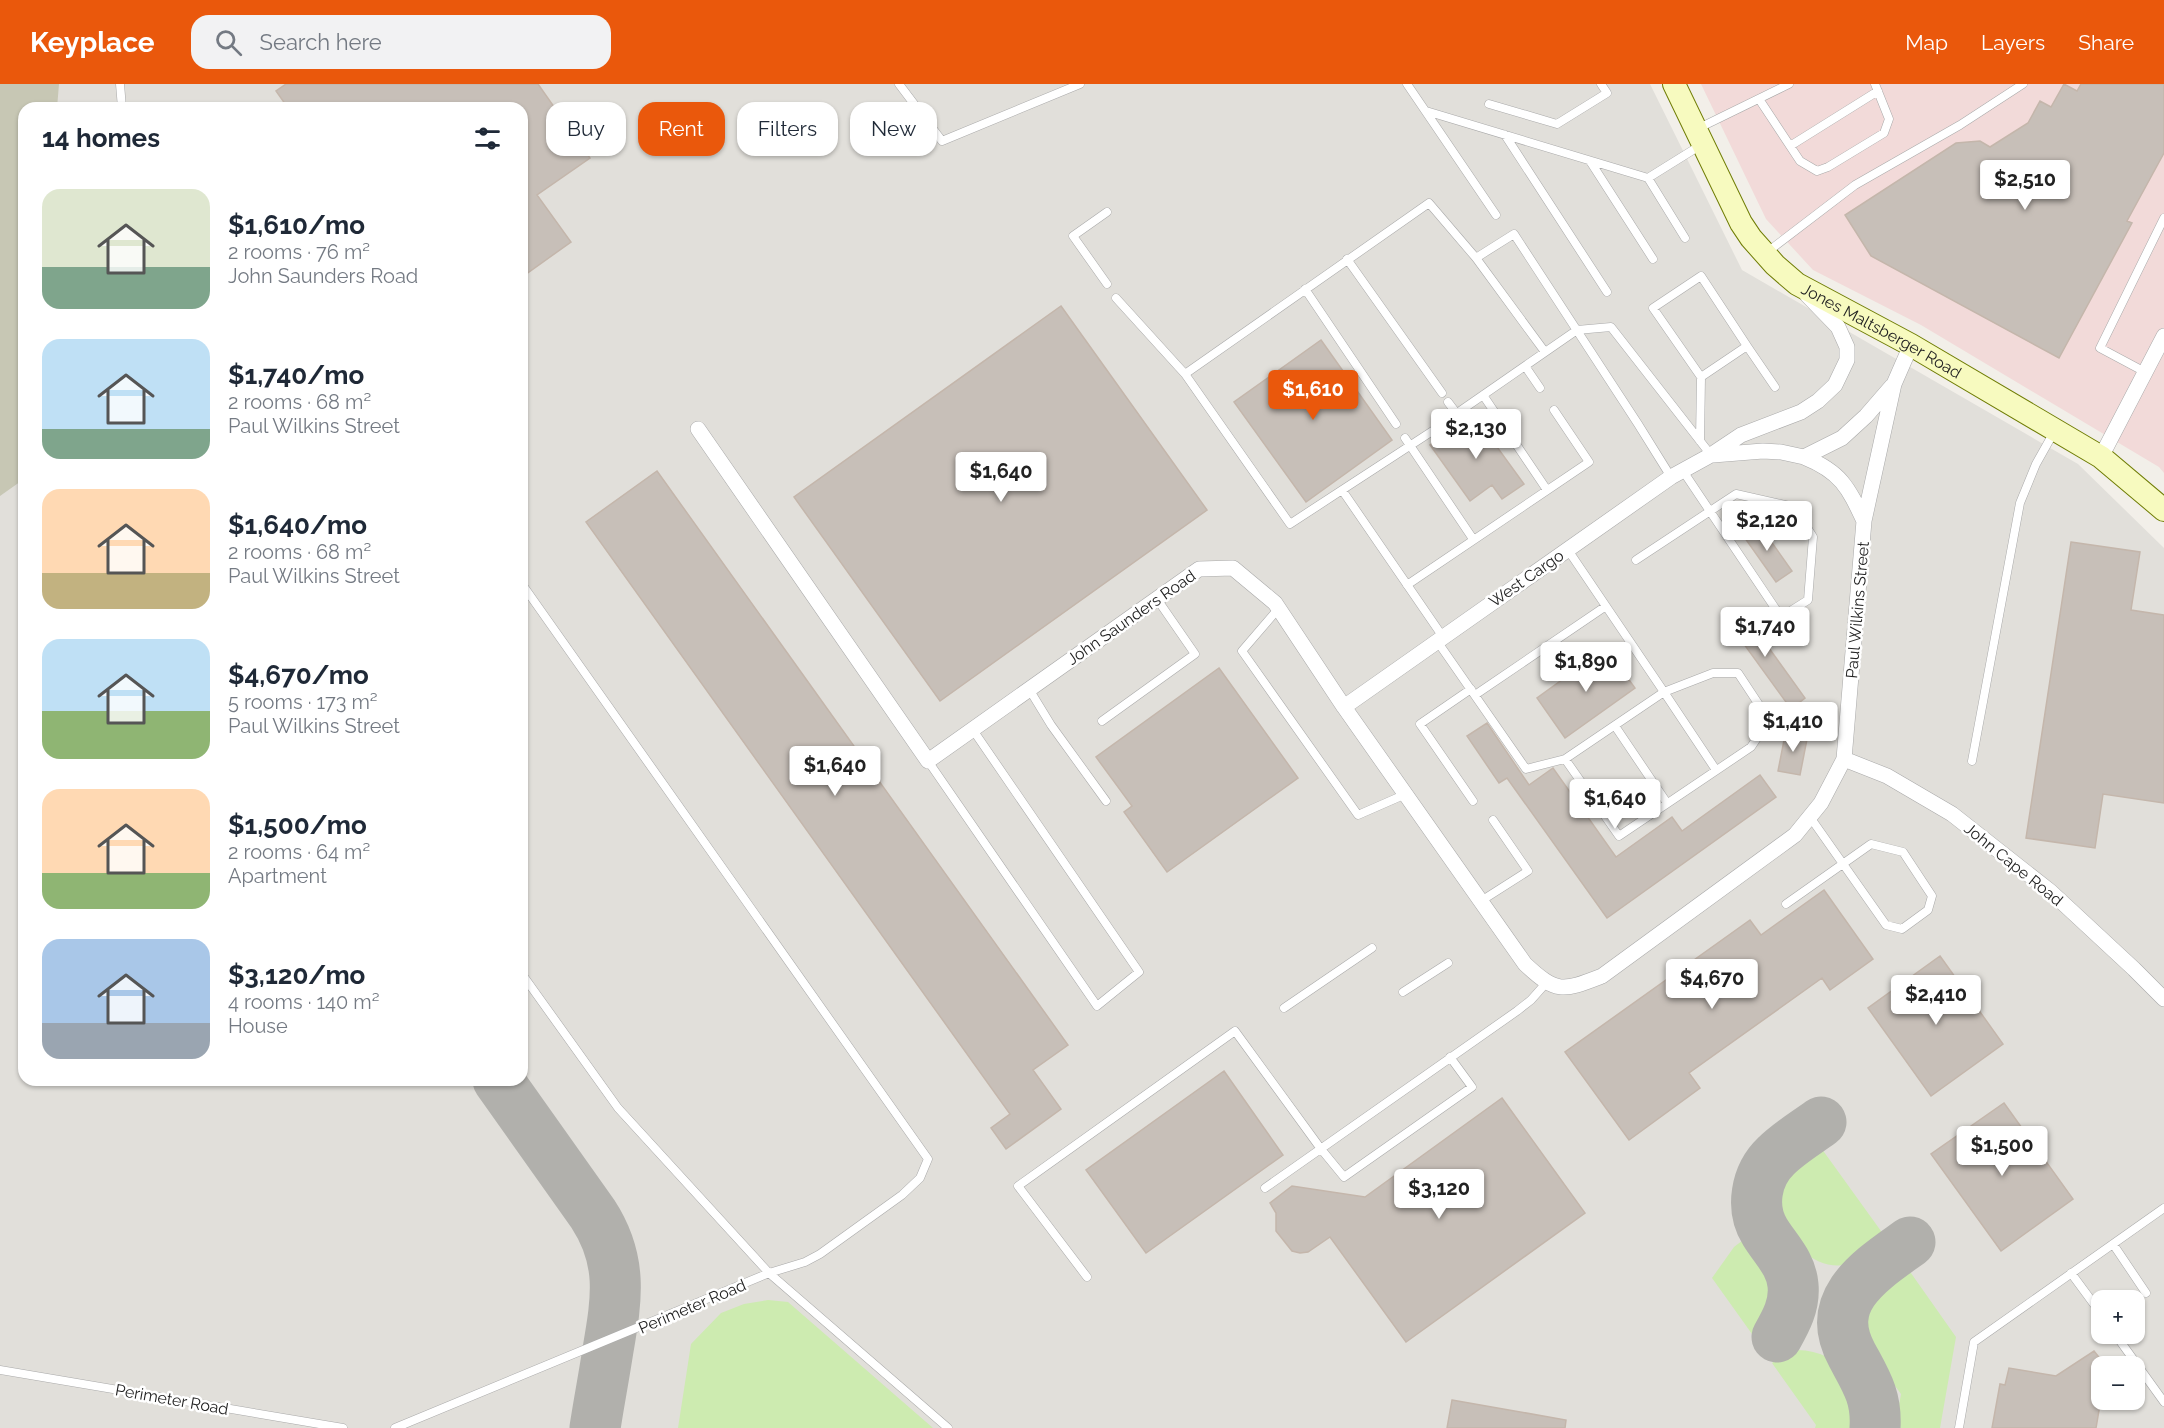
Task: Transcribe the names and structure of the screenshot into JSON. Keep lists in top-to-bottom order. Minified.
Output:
{"streets":{"street":["Jones Maltsberger Road","West Cargo","Paul Wilkins Street","John Saunders Road","John Cape Road"],"lane":["Perimeter Road"]},"crossings":[["Jones Maltsberger Road","West Cargo"],["Jones Maltsberger Road","Paul Wilkins Street"],["West Cargo","Paul Wilkins Street"],["West Cargo","John Saunders Road"],["Paul Wilkins Street","John Saunders Road"],["Paul Wilkins Street","John Cape Road"]],"page":{"header":"Keyplace","search":"Search here","nav":["Map","Layers","Share"],"chip":["Buy","Rent","Filters","New"],"heading":"14 homes","price":["$2,510","$1,610","$2,130","$1,640","$2,120","$1,740","$1,890","$1,410","$1,640","$1,640","$4,670","$2,410","$1,500","$3,120"],"list":[{"name":"$1,610/mo","note":"2 rooms · 76 m² · John Saunders Road"},{"name":"$1,740/mo","note":"2 rooms · 68 m² · Paul Wilkins Street"},{"name":"$1,640/mo","note":"2 rooms · 68 m² · Paul Wilkins Street"},{"name":"$4,670/mo","note":"5 rooms · 173 m² · Paul Wilkins Street"},{"name":"$1,500/mo","note":"2 rooms · 64 m² · Apartment"},{"name":"$3,120/mo","note":"4 rooms · 140 m² · House"}],"map_buttons":["+","−"]}}
